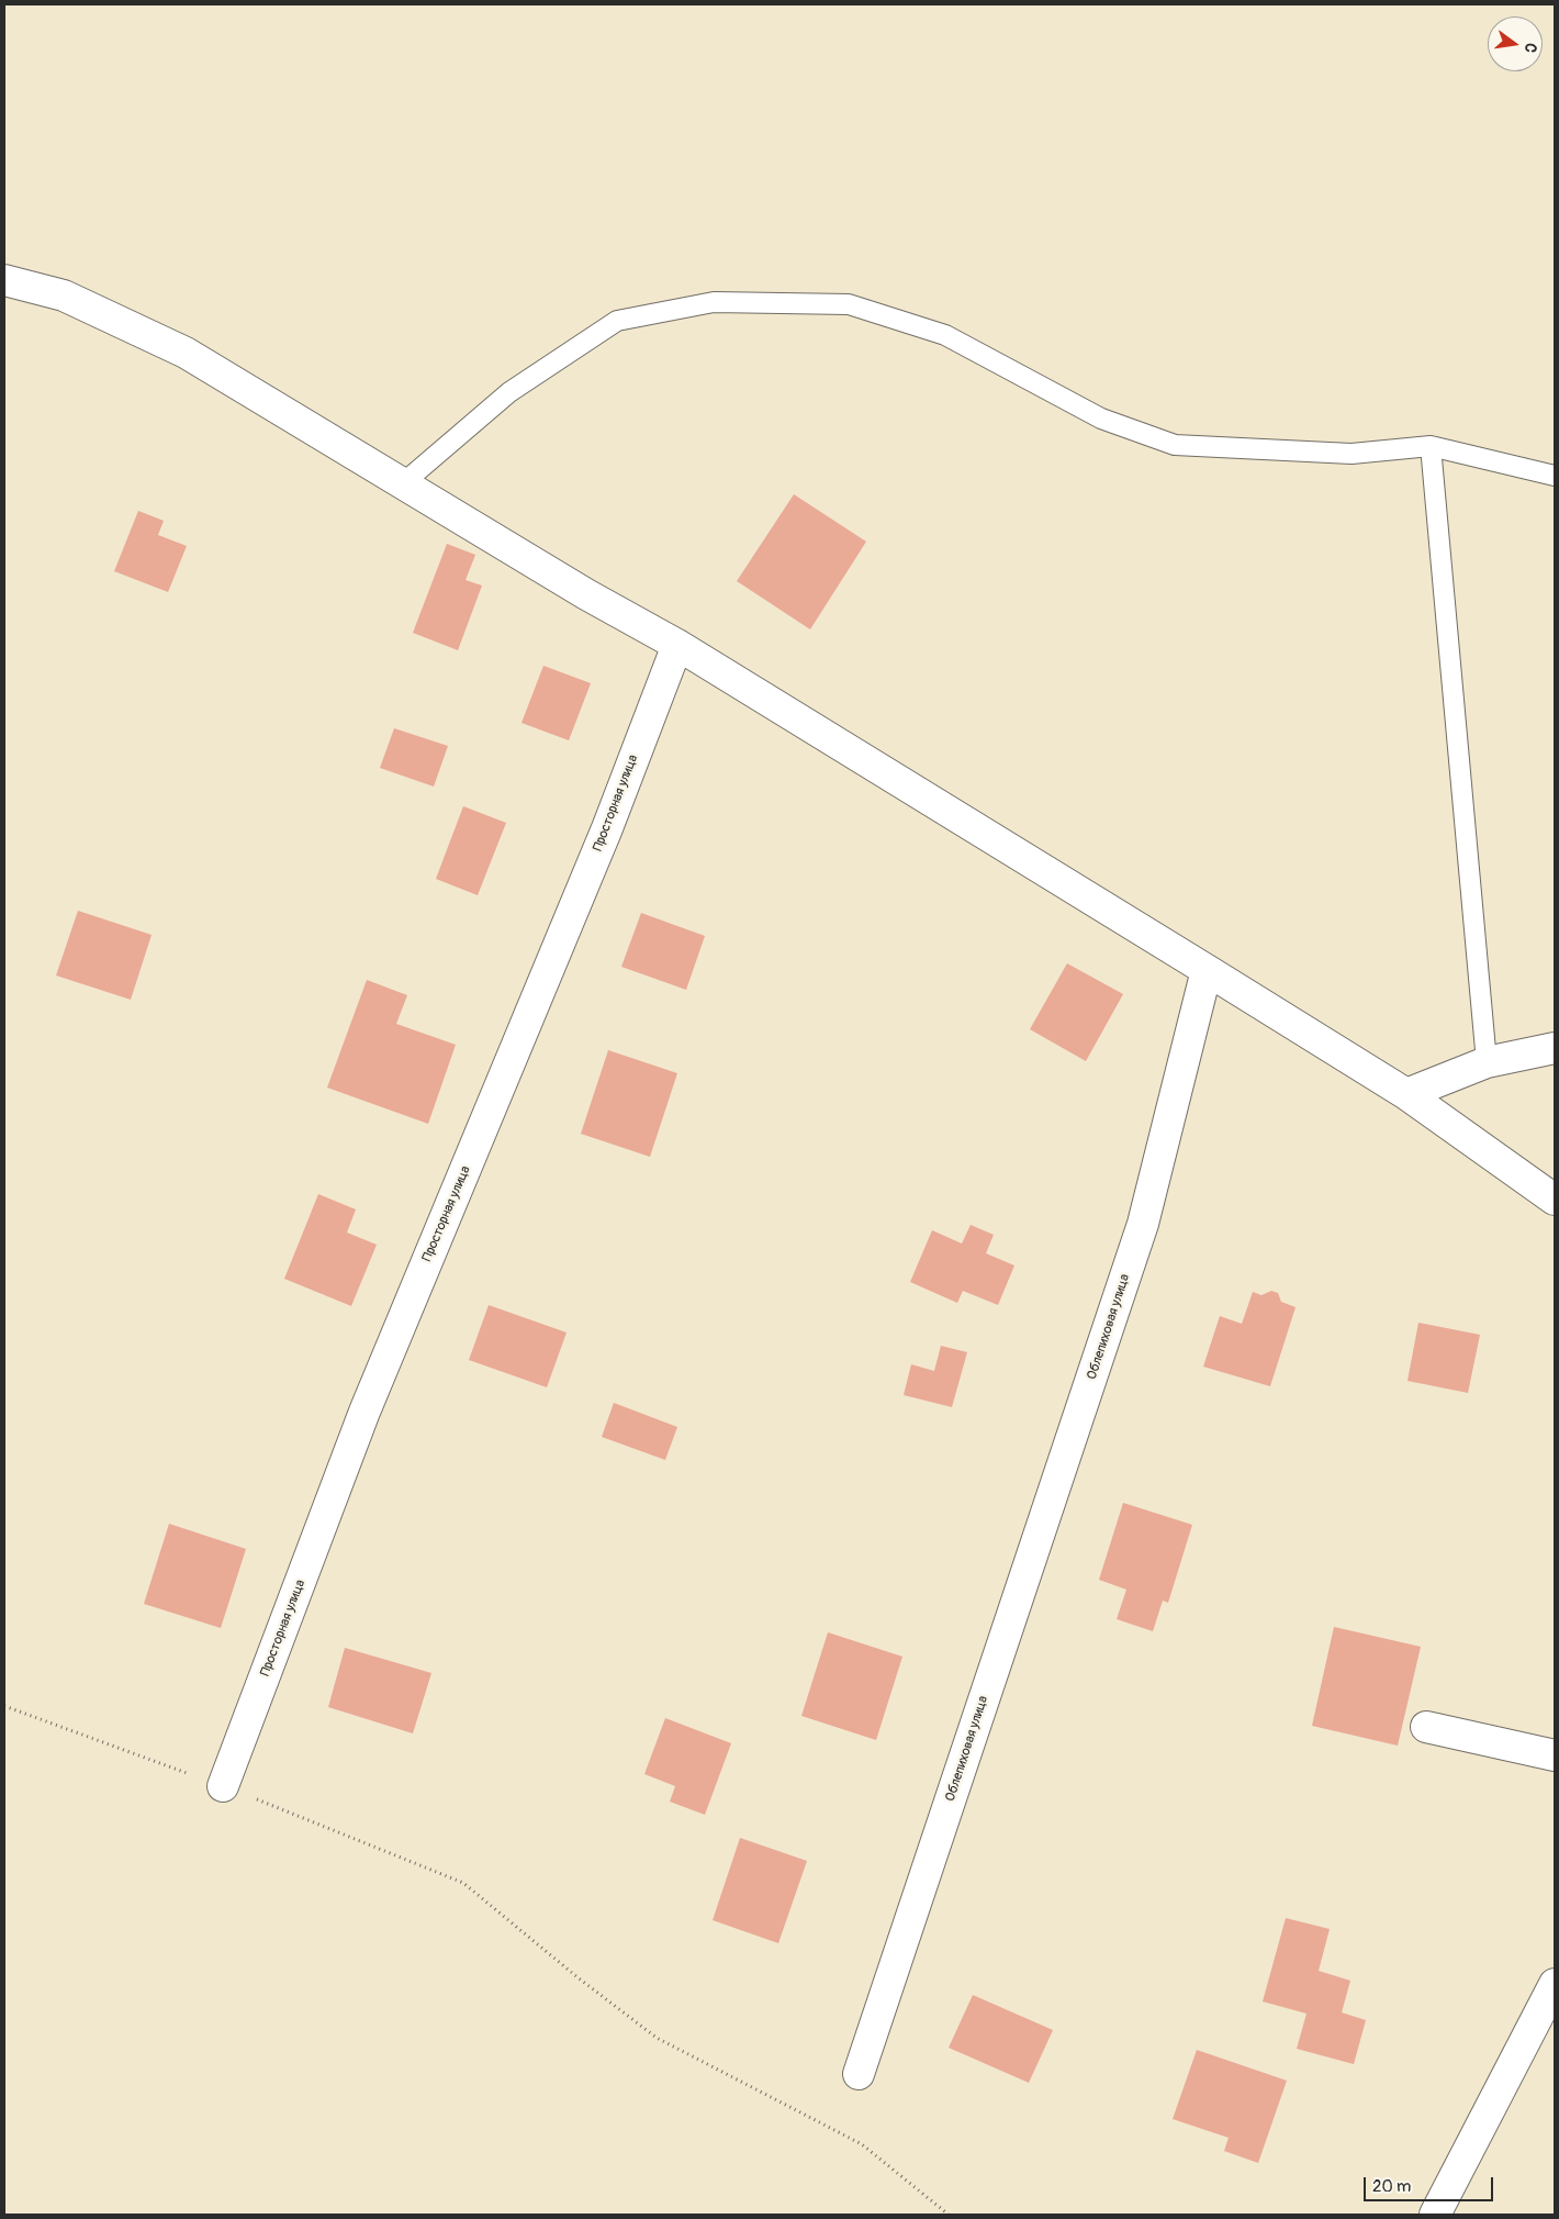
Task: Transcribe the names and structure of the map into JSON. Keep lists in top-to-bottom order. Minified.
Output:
{"streets":{"street":["Просторная улица","Облепиховая улица"]},"scale_bar":"20 m","north":"right"}
